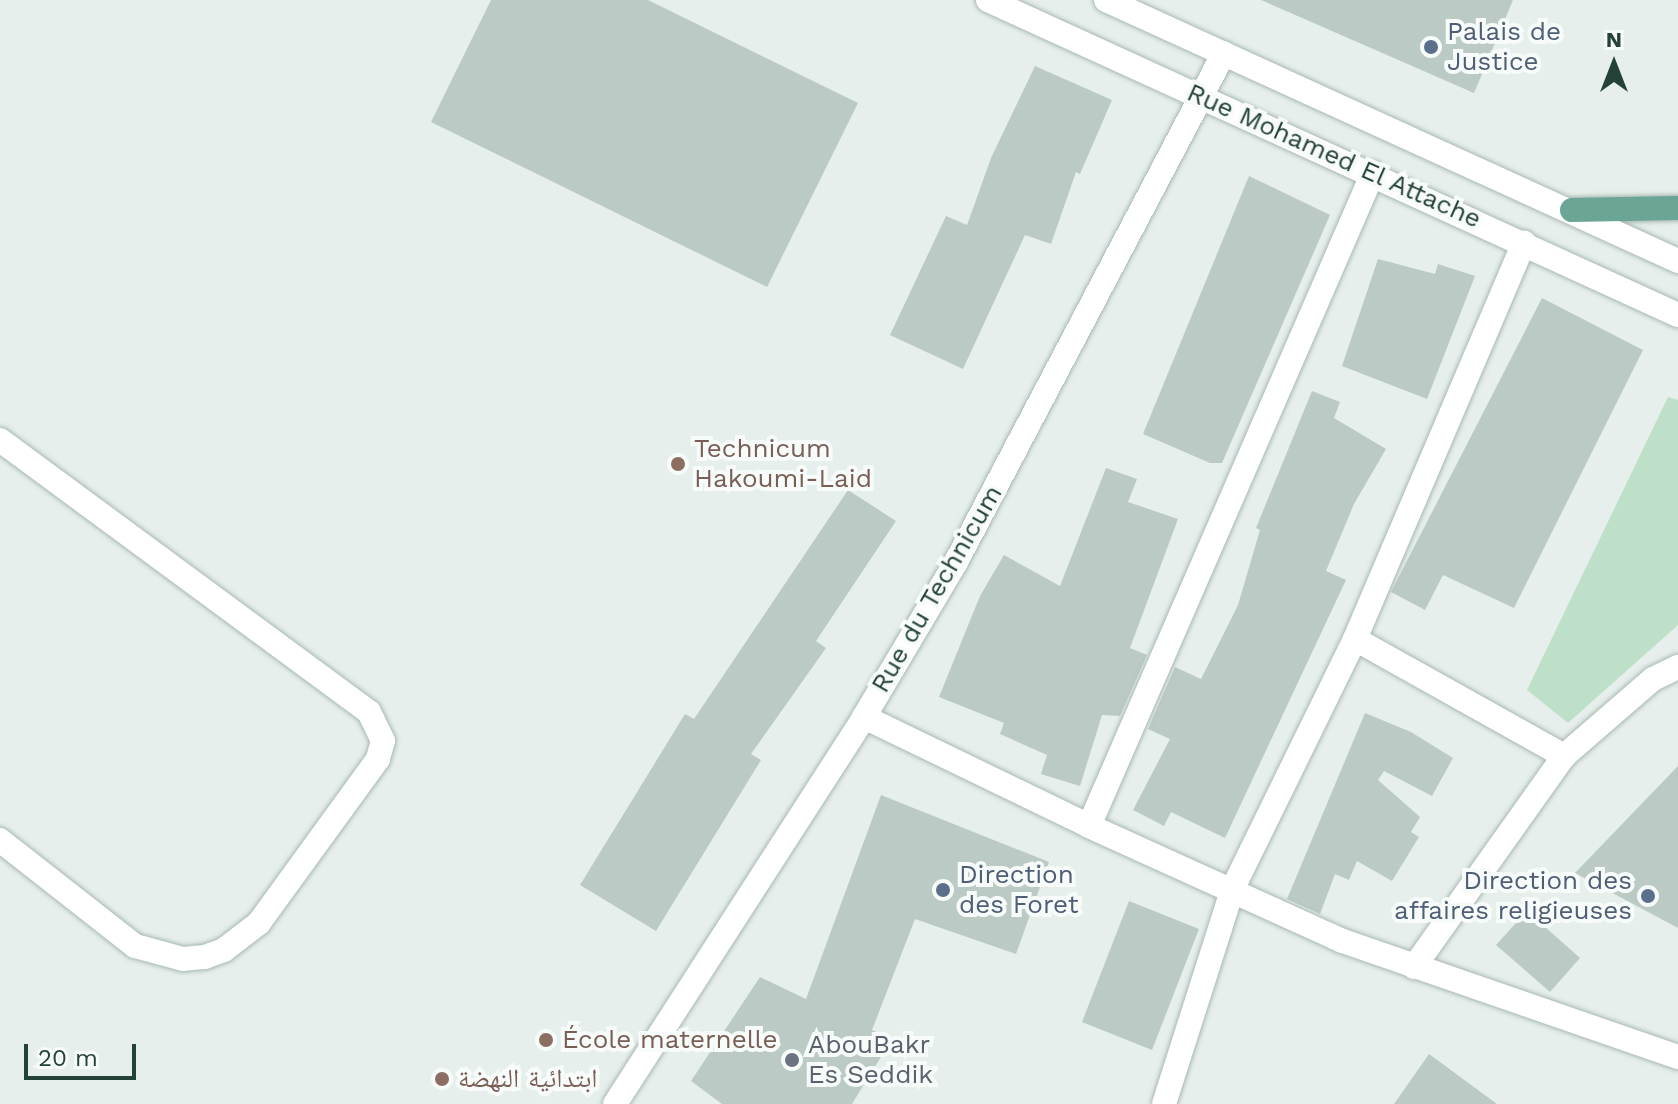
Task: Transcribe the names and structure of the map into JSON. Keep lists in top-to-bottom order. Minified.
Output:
{"streets":{"street":["Rue Mohamed El Attache","Rue du Technicum"]},"crossings":[["Rue Mohamed El Attache","Rue du Technicum"]],"places":["Palais de Justice","Technicum Hakoumi-Laid","Direction des Foret","Direction des affaires religieuses","École maternelle","AbouBakr Es Seddik","ابتدائية النهضة"],"scale_bar":"20 m","north":"top"}
